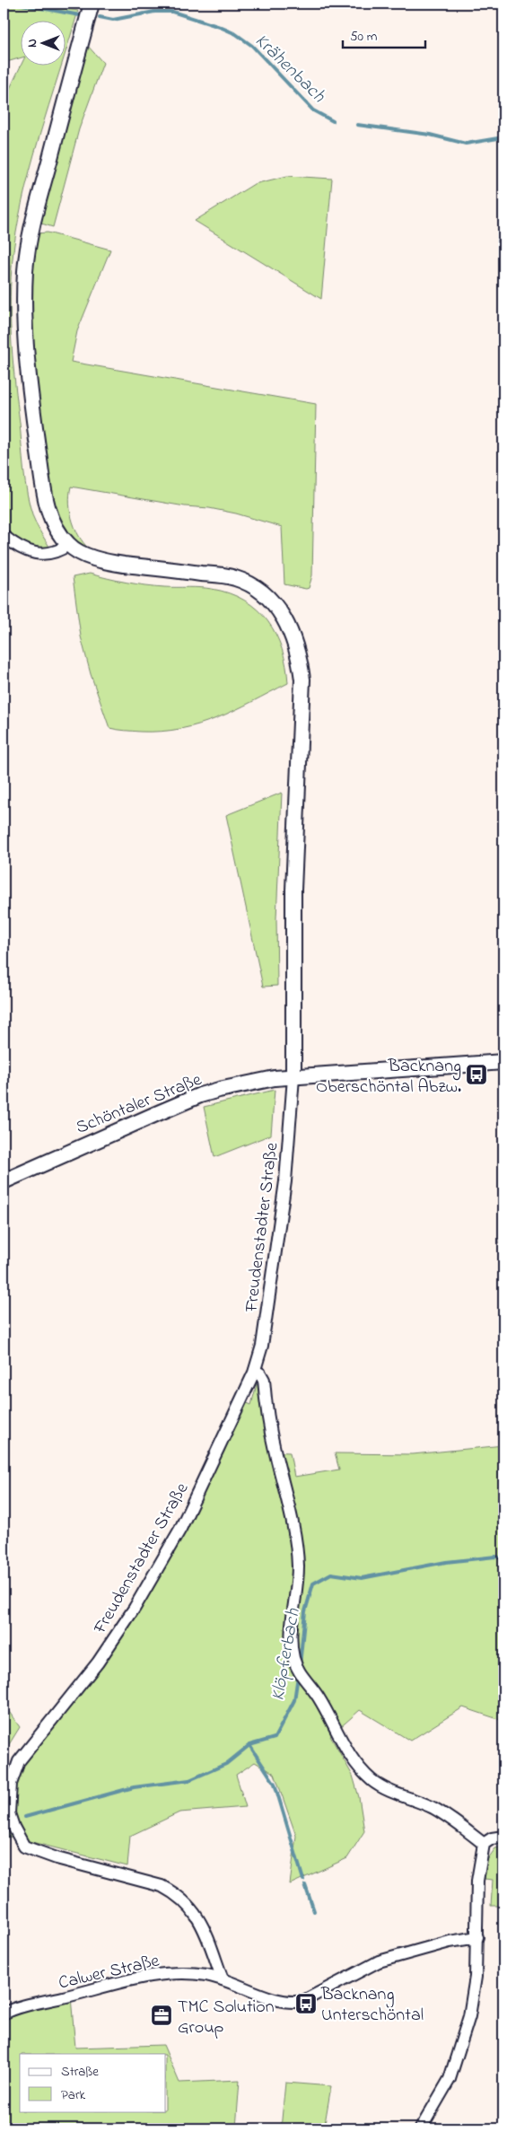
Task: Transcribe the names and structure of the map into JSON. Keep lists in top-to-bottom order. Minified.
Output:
{"streets":{"street":["Schöntaler Straße","Freudenstadter Straße","Calwer Straße"]},"crossings":[["Schöntaler Straße","Freudenstadter Straße"],["Freudenstadter Straße","Calwer Straße"]],"water":["Krähenbach","Klöpferbach"],"places":{"bus stop":["Backnang Oberschöntal Abzw.","Backnang Unterschöntal"],"office":["TMC Solution Group"]},"legend":["Straße","Park"],"scale_bar":"50 m","north":"left"}
